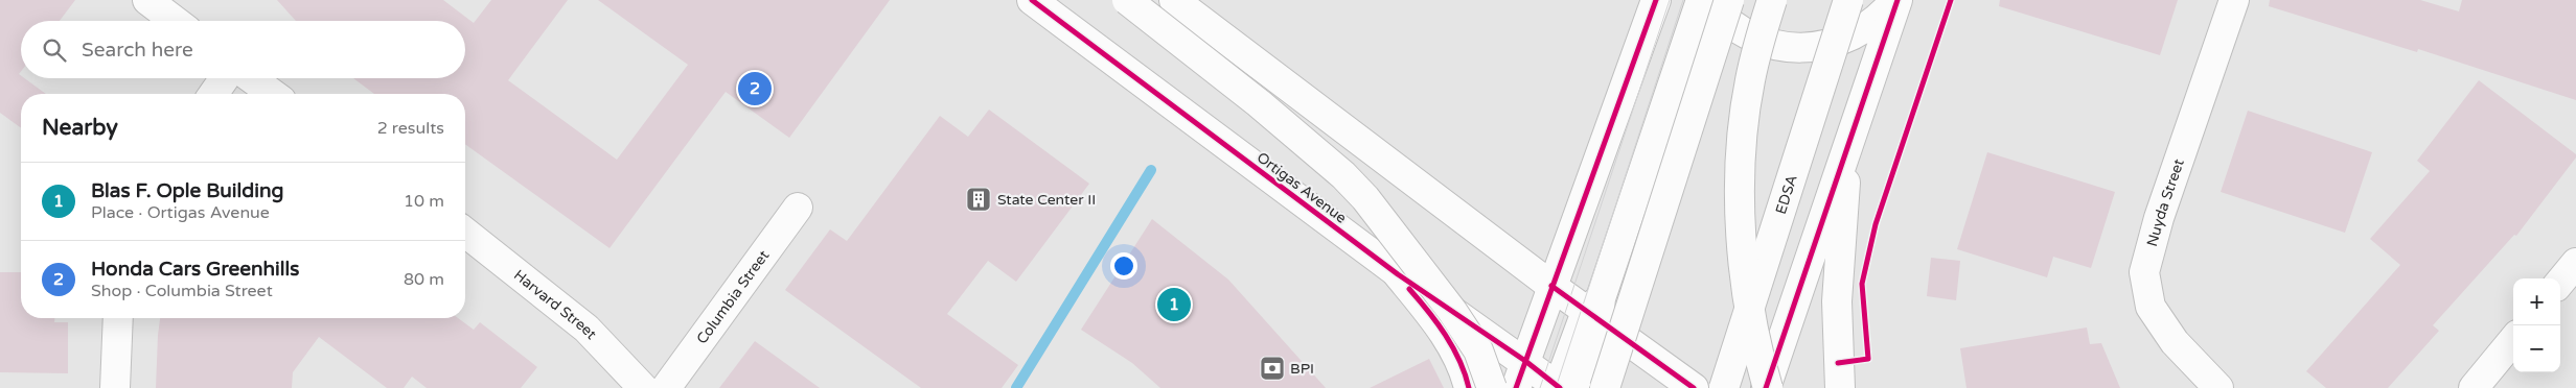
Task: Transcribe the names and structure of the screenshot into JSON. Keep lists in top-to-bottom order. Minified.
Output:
{"streets":{"main road":["Ortigas Avenue","EDSA","Nuyda Street","Columbia Street","Harvard Street"]},"places":{"building":["State Center II"],"bank":["BPI"]},"page":{"search":"Search here","pins":["2","1"],"heading":["Nearby","2 results"],"list":[{"mark":"1","name":"Blas F. Ople Building","note":"Place · Ortigas Avenue","value":"10 m"},{"mark":"2","name":"Honda Cars Greenhills","note":"Shop · Columbia Street","value":"80 m"}],"map_buttons":["+","−"]}}
